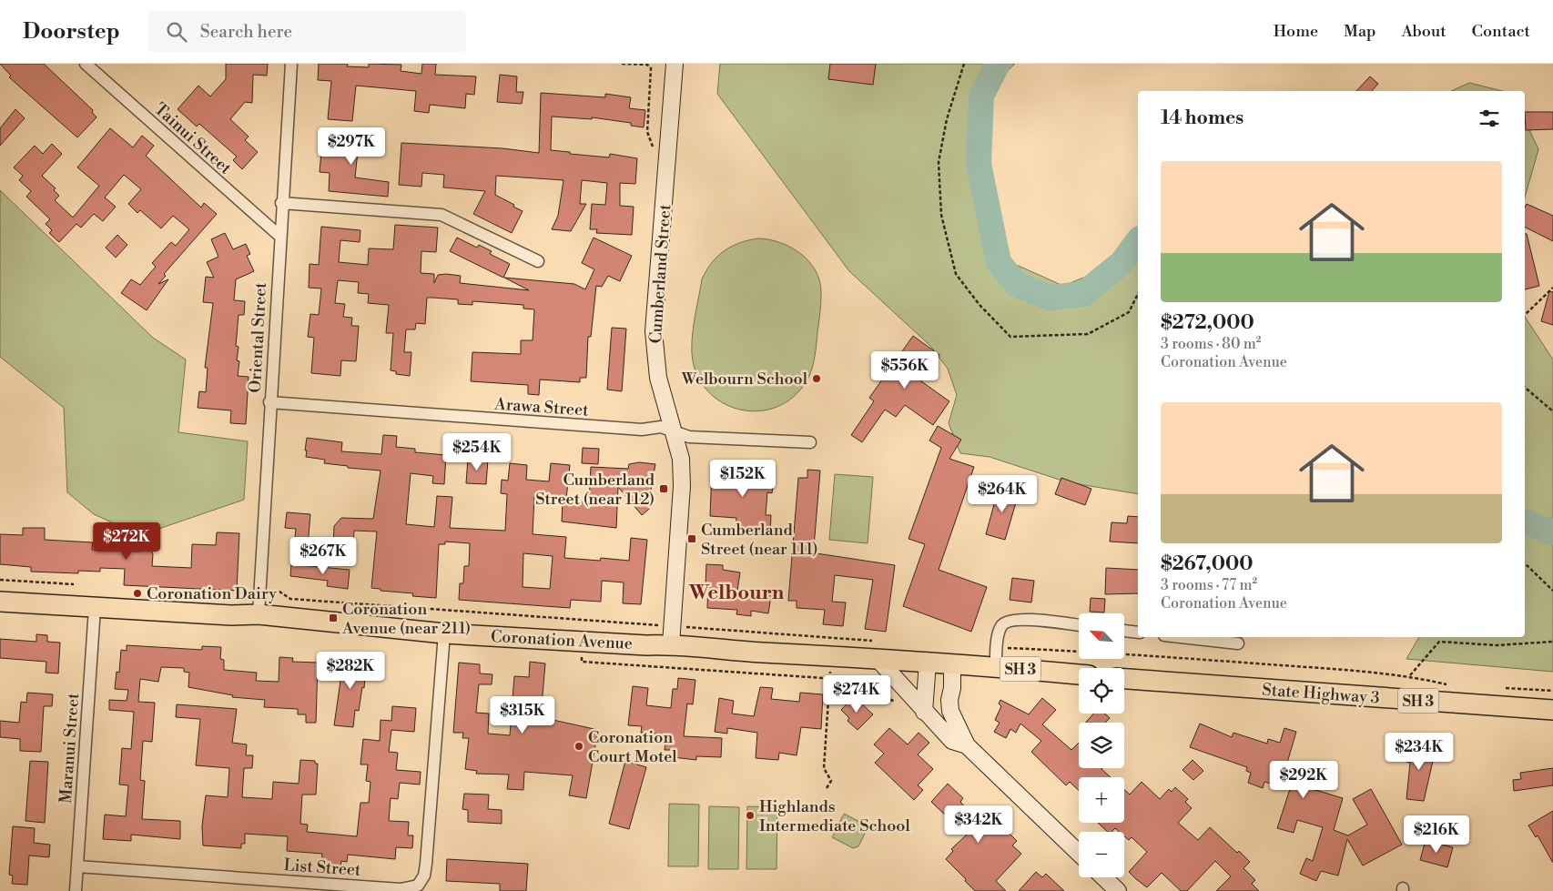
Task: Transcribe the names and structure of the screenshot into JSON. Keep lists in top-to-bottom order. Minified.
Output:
{"streets":{"highway":["Coronation Avenue","SH 3","State Highway 3"],"main road":["Cumberland Street"],"street":["Tainui Street","Oriental Street","Arawa Street","Maranui Street","List Street"]},"crossings":[["Tainui Street","Oriental Street"],["Cumberland Street","Arawa Street"],["Cumberland Street","Coronation Avenue"],["Oriental Street","Arawa Street"],["Oriental Street","Coronation Avenue"],["Coronation Avenue","SH 3"],["Coronation Avenue","Maranui Street"],["Coronation Avenue","List Street"],["Maranui Street","List Street"]],"districts":["Welbourn"],"places":{"other":["Welbourn School","Coronation Dairy","Coronation Court Motel","Highlands Intermediate School"],"transit":["Cumberland Street (near 112)","Cumberland Street (near 111)","Coronation Avenue (near 211)"]},"north":"top left","page":{"header":"Doorstep","search":"Search here","nav":["Home","Map","About","Contact"],"heading":"14 homes","price":["$297K","$556K","$254K","$152K","$264K","$272K","$267K","$282K","$274K","$315K","$234K","$292K","$342K","$216K"],"list":[{"name":"$272,000","note":"3 rooms · 80 m² · Coronation Avenue"},{"name":"$267,000","note":"3 rooms · 77 m² · Coronation Avenue"}],"map_buttons":["+","−"]}}
